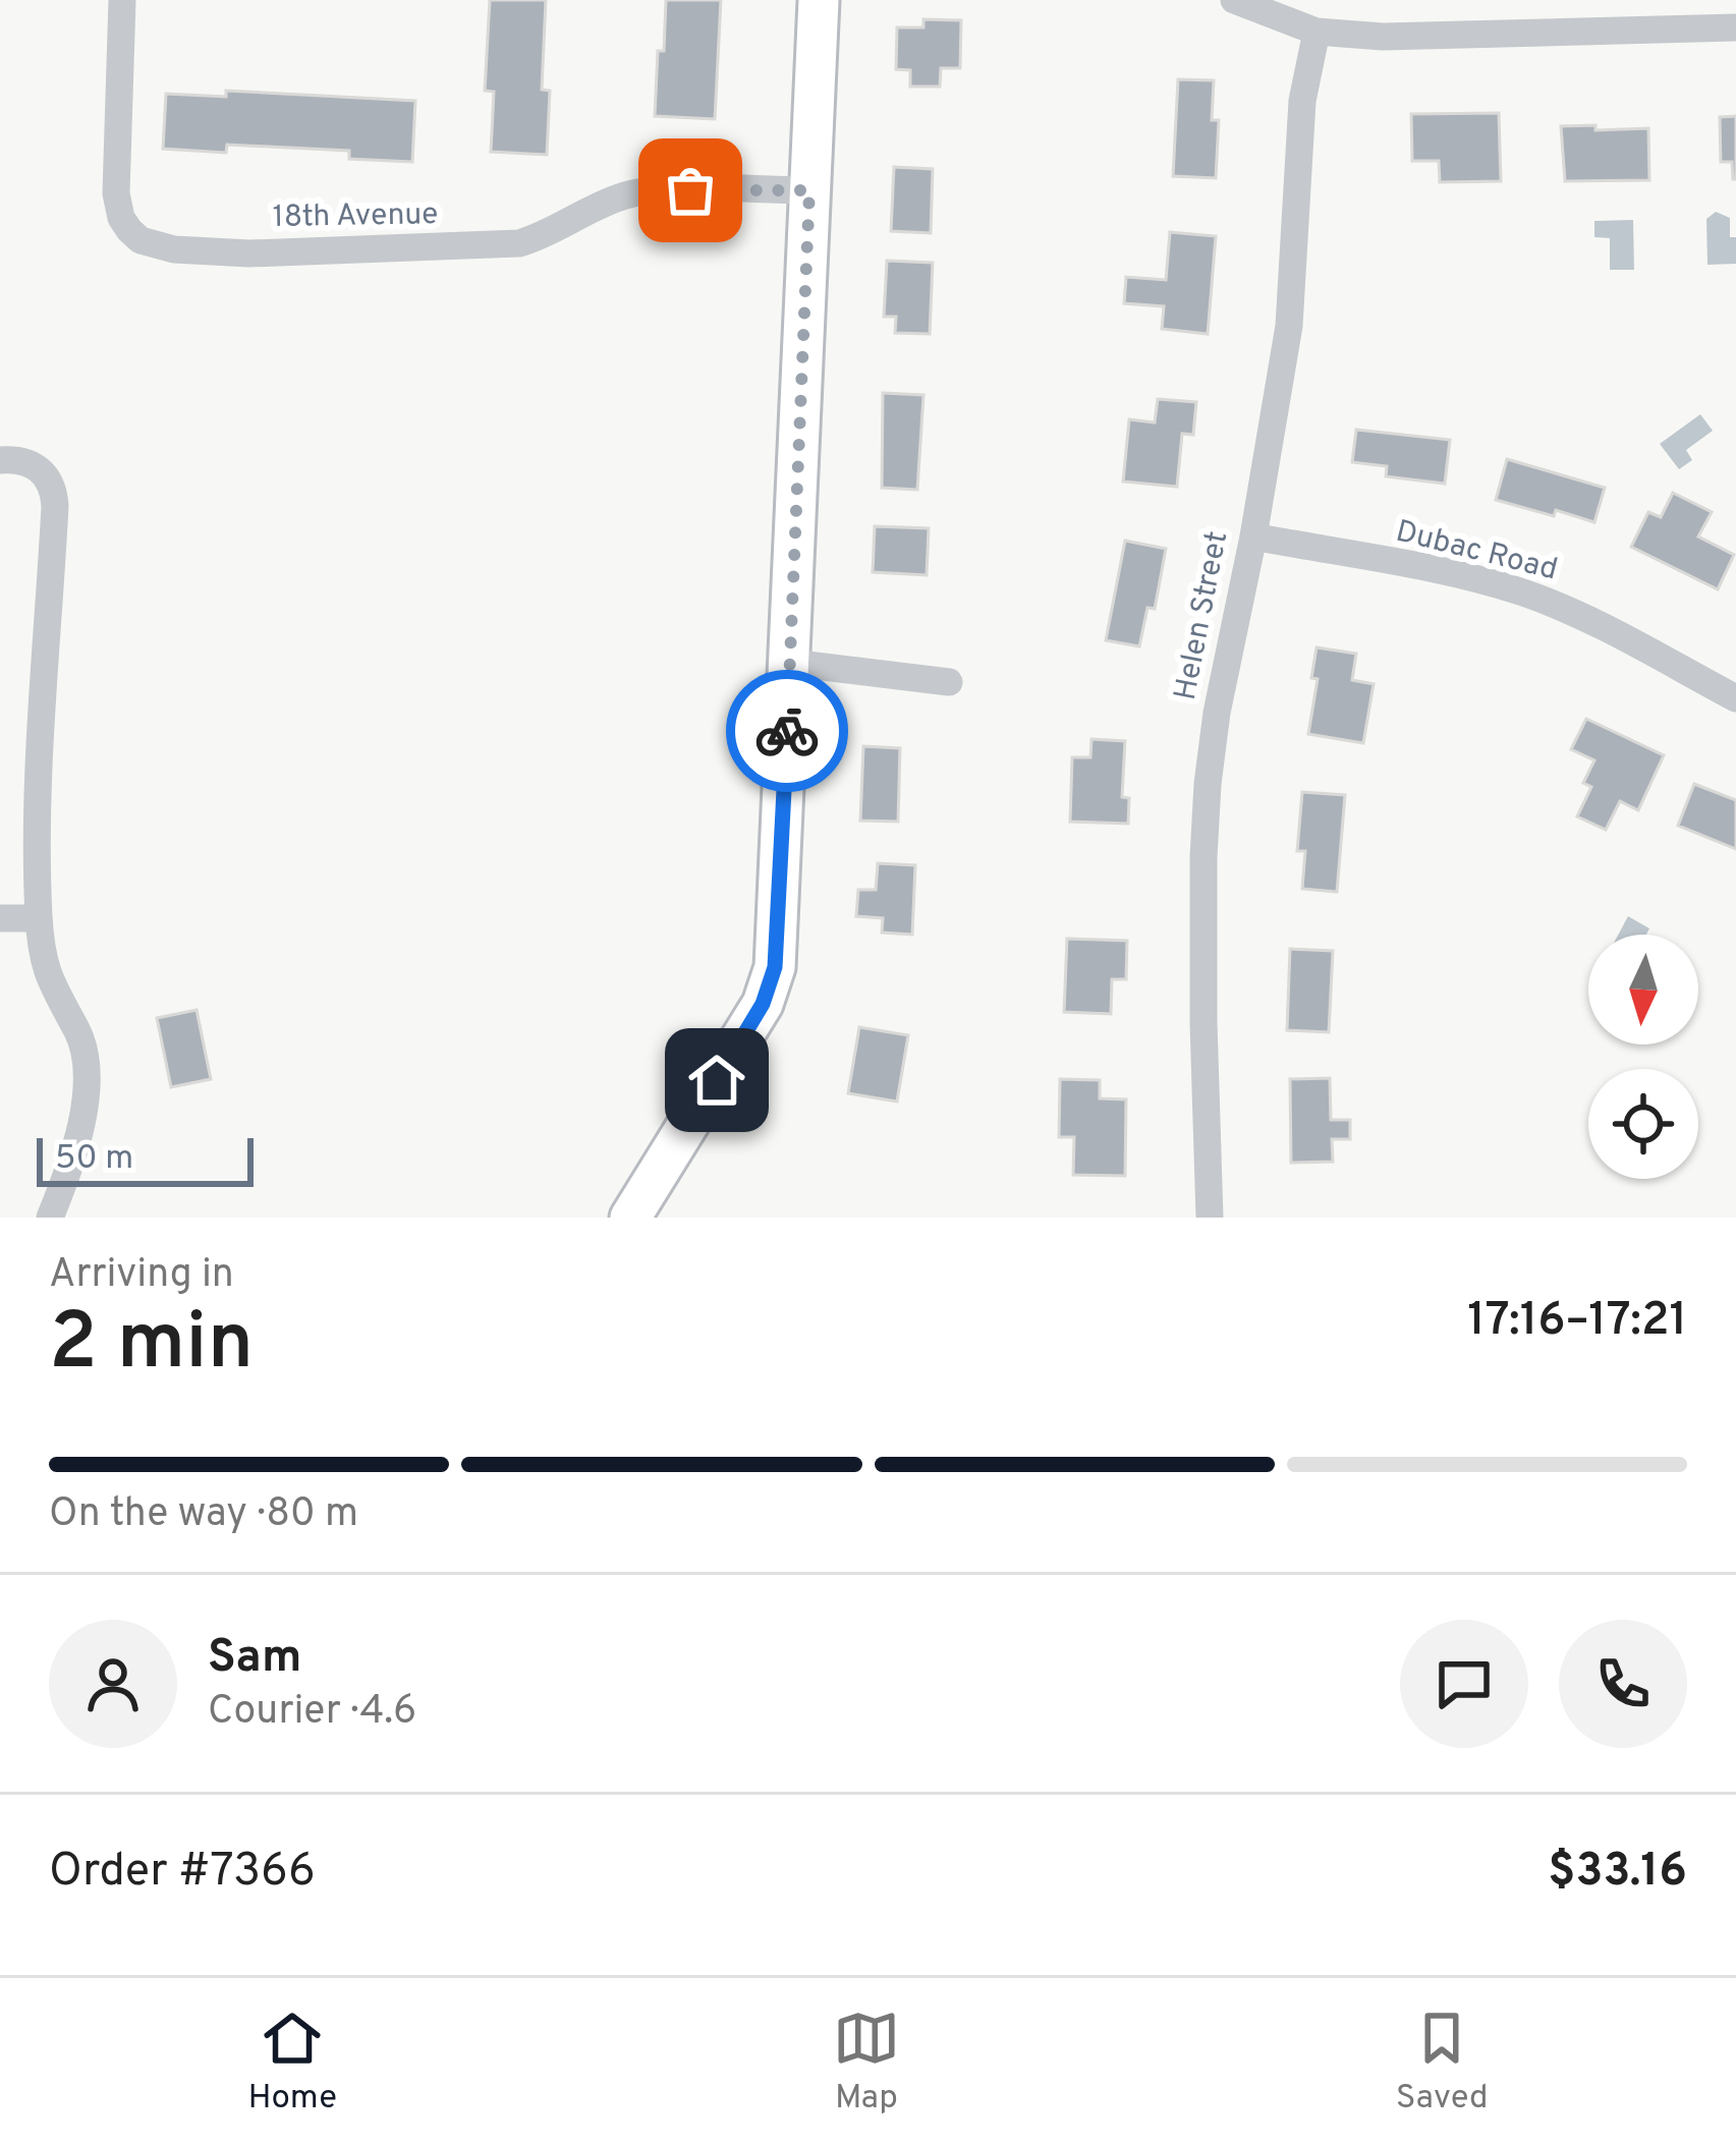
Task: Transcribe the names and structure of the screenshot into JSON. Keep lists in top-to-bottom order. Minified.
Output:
{"streets":{"street":["18th Avenue","Dubac Road","Helen Street"]},"crossings":[["Dubac Road","Helen Street"]],"scale_bar":"50 m","north":"bottom","page":{"scale":"50 m","heading":["2 min","Arriving in","17:16–17:21"],"panel":["Sam","Courier · 4.6","Order #7366","$33.16"],"bar":"On the way · 80 m","tabs":["Home","Map","Saved"]}}
